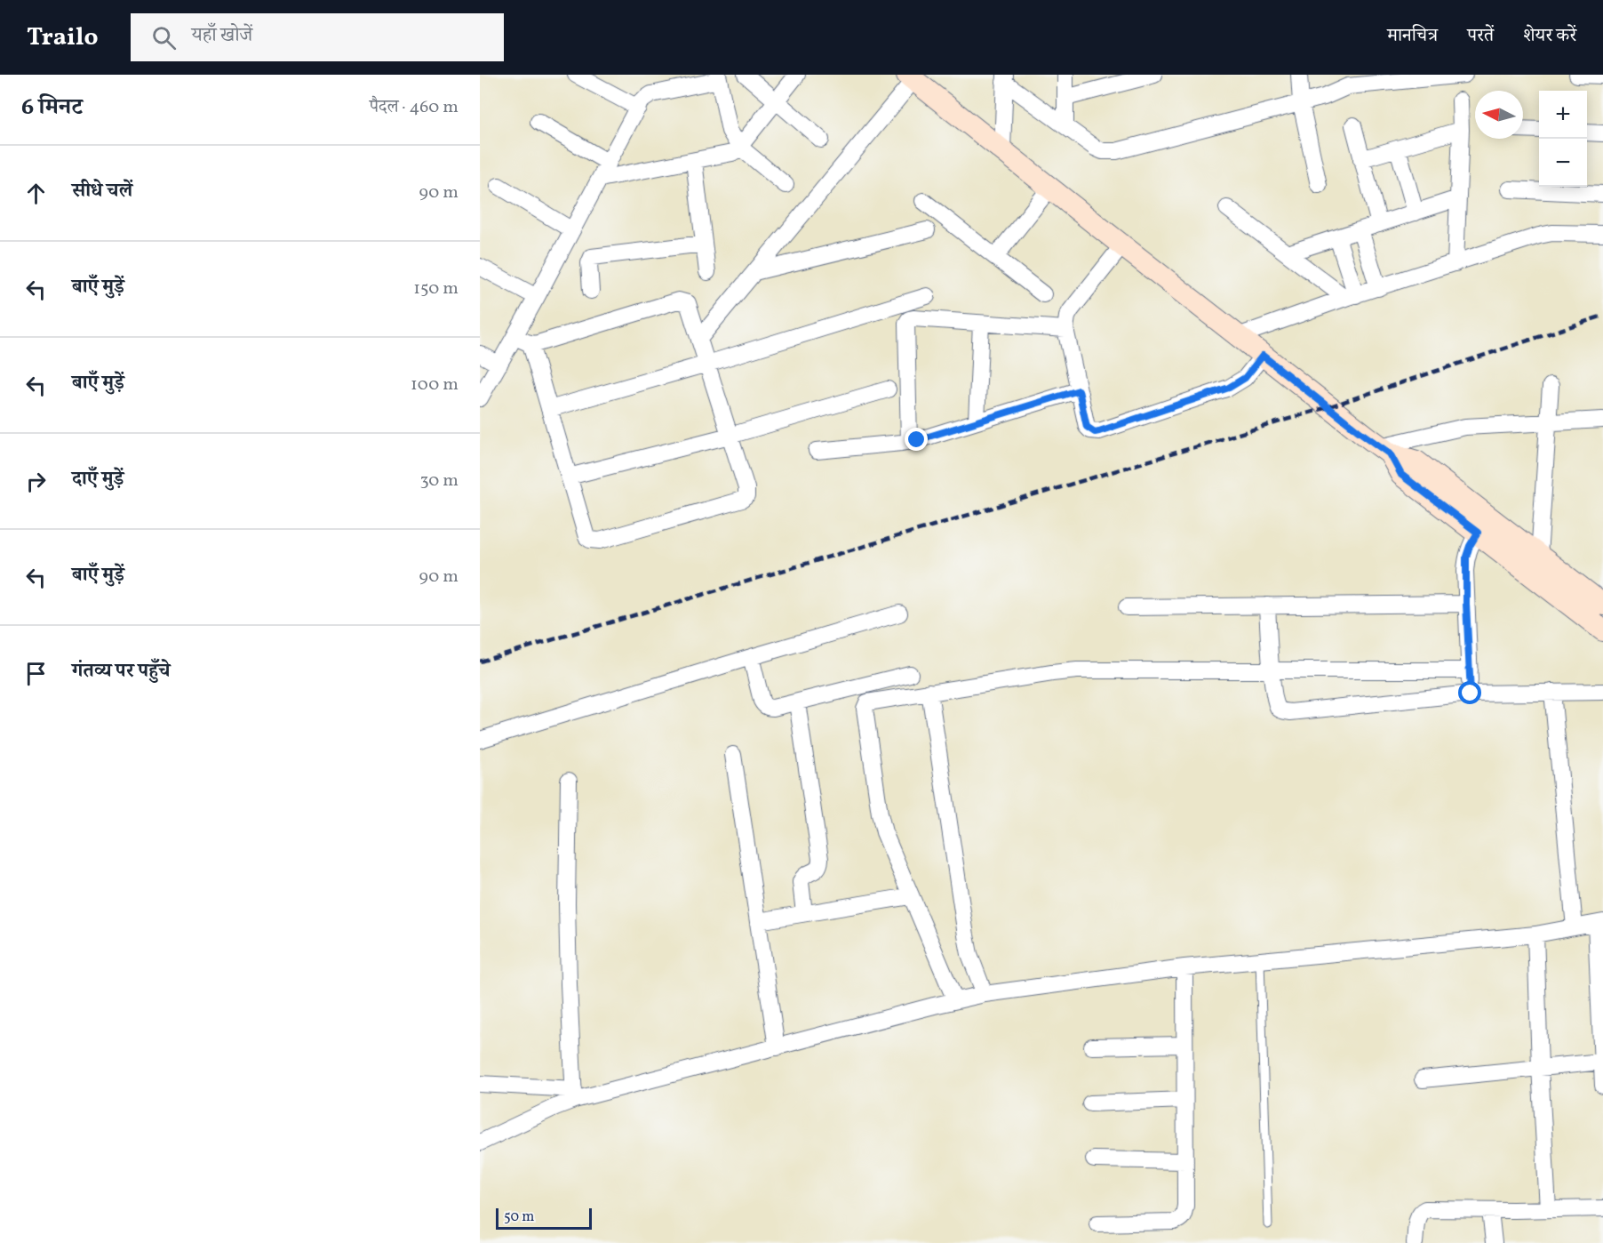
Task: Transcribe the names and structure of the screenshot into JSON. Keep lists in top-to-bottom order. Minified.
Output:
{"scale_bar":"50 m","north":"left","page":{"header":"Trailo","search":"यहाँ खोजें","nav":["मानचित्र","परतें","शेयर करें"],"heading":["6 मिनट","पैदल · 460 m"],"map_buttons":["+","−"],"list":[["सीधे चलें","90 m"],["बाएँ मुड़ें","150 m"],["बाएँ मुड़ें","100 m"],["दाएँ मुड़ें","30 m"],["बाएँ मुड़ें","90 m"],"गंतव्य पर पहुँचे"],"scale":"50 m"}}
